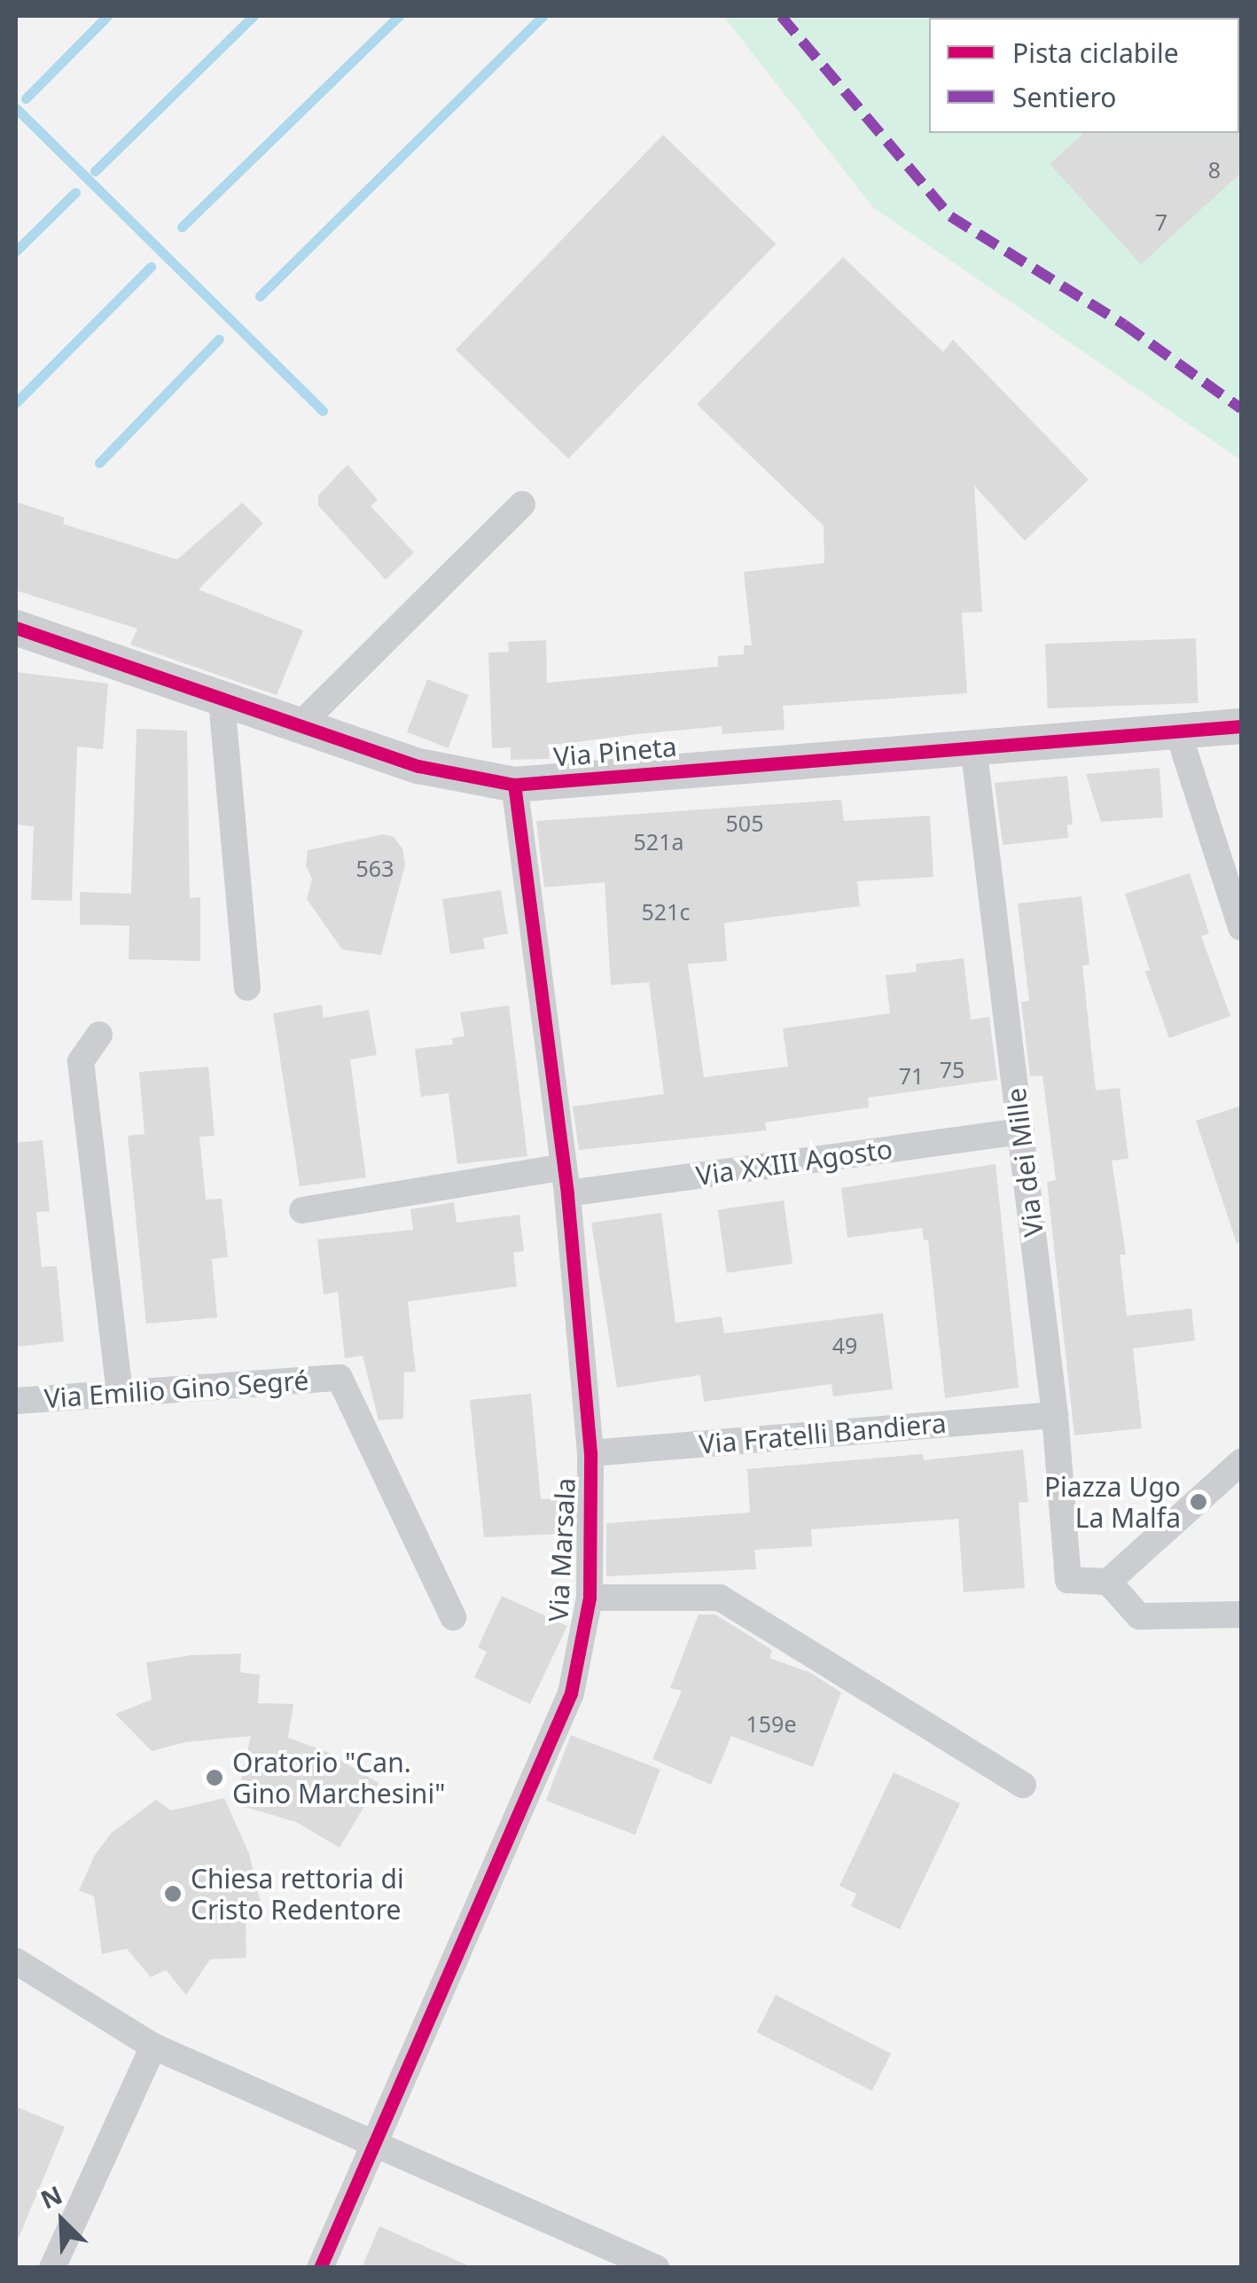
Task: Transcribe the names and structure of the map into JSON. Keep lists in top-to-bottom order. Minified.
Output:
{"streets":{"street":["Via Pineta","Via XXIII Agosto","Via dei Mille","Via Emilio Gino Segré","Via Fratelli Bandiera","Via Marsala"]},"crossings":[["Via Pineta","Via dei Mille"],["Via Pineta","Via Marsala"],["Via XXIII Agosto","Via dei Mille"],["Via XXIII Agosto","Via Marsala"],["Via dei Mille","Via Fratelli Bandiera"],["Via Fratelli Bandiera","Via Marsala"]],"places":["Piazza Ugo La Malfa","Oratorio \"Can. Gino Marchesini\"","Chiesa rettoria di Cristo Redentore"],"house_numbers":["8","7","505","521a","563","521c","75","71","49","159e"],"legend":["Pista ciclabile","Sentiero"],"north":"top left"}
